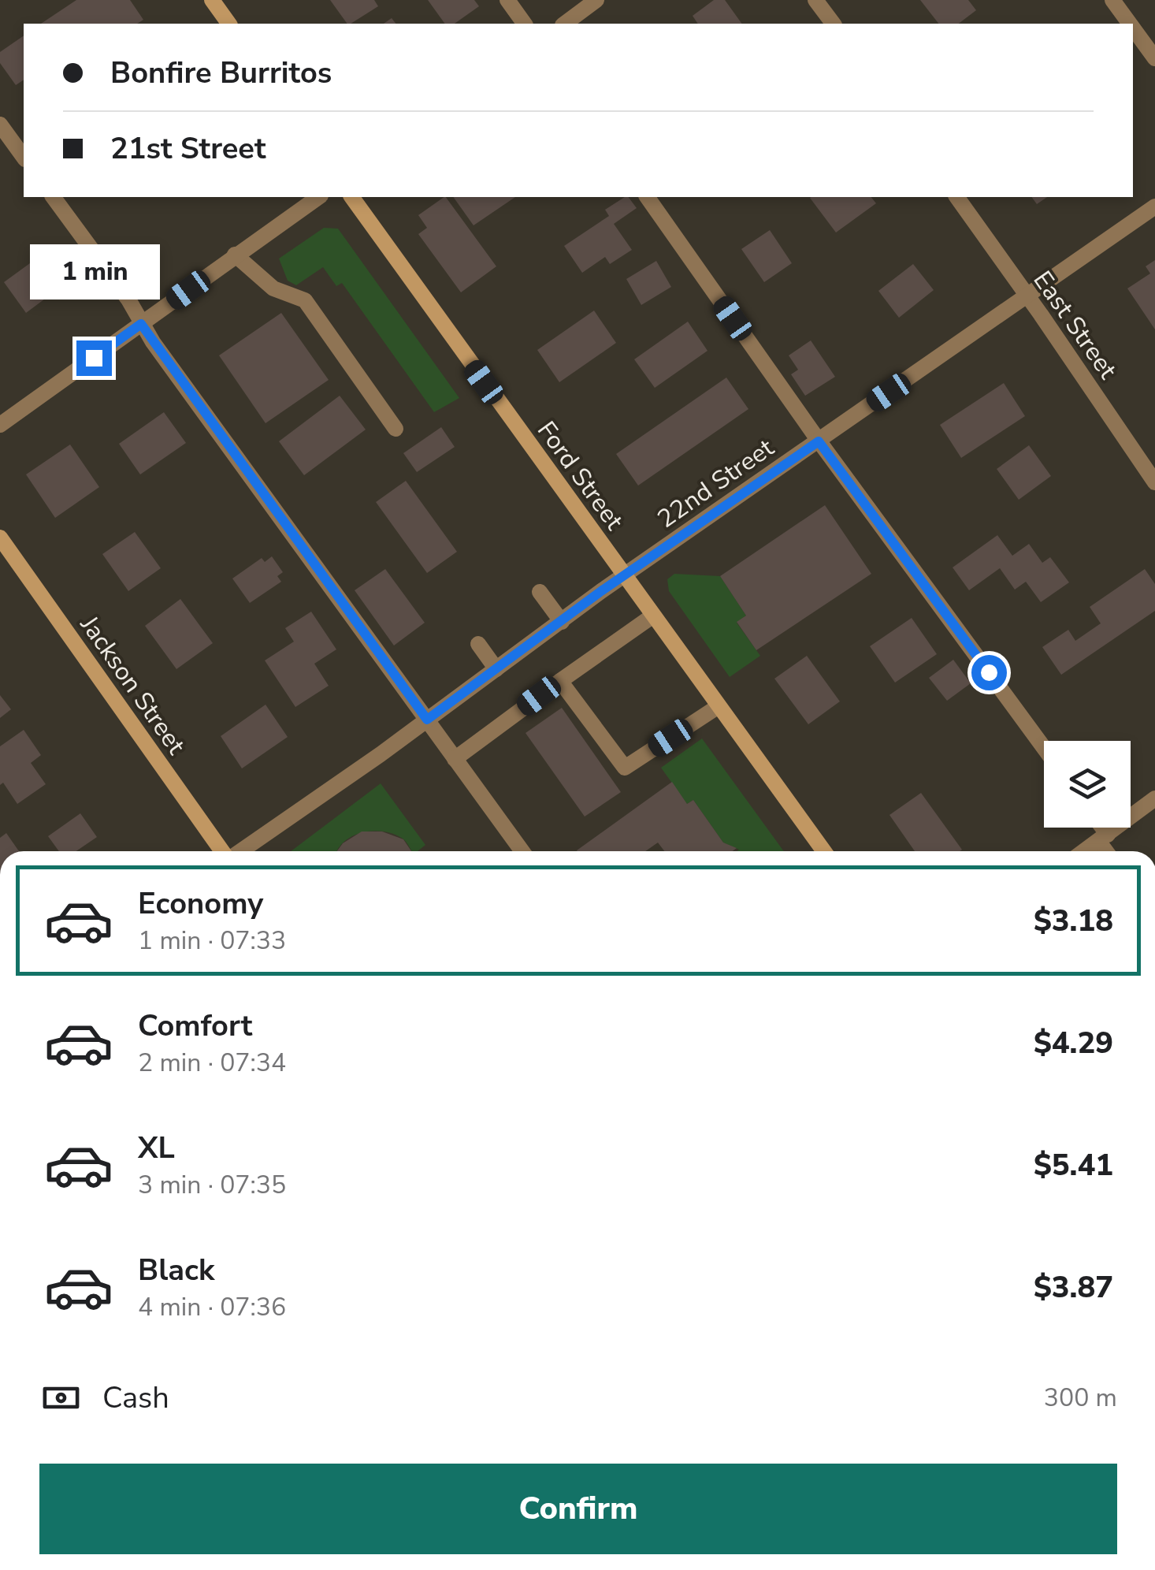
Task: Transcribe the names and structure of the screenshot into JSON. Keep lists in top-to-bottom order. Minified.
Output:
{"streets":{"main road":["Ford Street","Jackson Street"],"street":["East Street","22nd Street"]},"crossings":[["East Street","22nd Street"],["Ford Street","22nd Street"]],"page":{"banner":["Bonfire Burritos","21st Street"],"bubble":"1 min","list":[{"name":"Economy","note":"1 min · 07:33","value":"$3.18"},{"name":"Comfort","note":"2 min · 07:34","value":"$4.29"},{"name":"XL","note":"3 min · 07:35","value":"$5.41"},{"name":"Black","note":"4 min · 07:36","value":"$3.87"}],"pay":["Cash","300 m"],"buttons":"Confirm"}}
